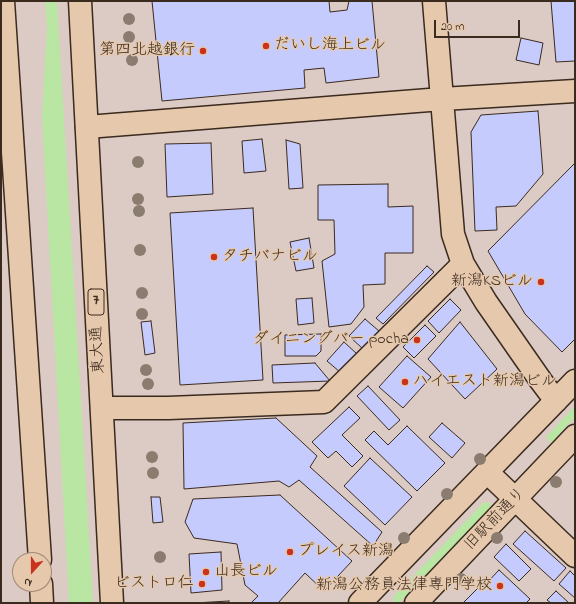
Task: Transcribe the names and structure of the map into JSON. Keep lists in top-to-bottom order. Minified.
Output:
{"streets":{"main road":["7","東大通","旧駅前通り"]},"places":["だいし海上ビル","第四北越銀行","タチバナビル","新潟KSビル","ダイニングバー pocha","ハイエスト新潟ビル","プレイス新潟","山長ビル","ビストロ仁","新潟公務員法律専門学校"],"scale_bar":"20 m","north":"bottom"}
